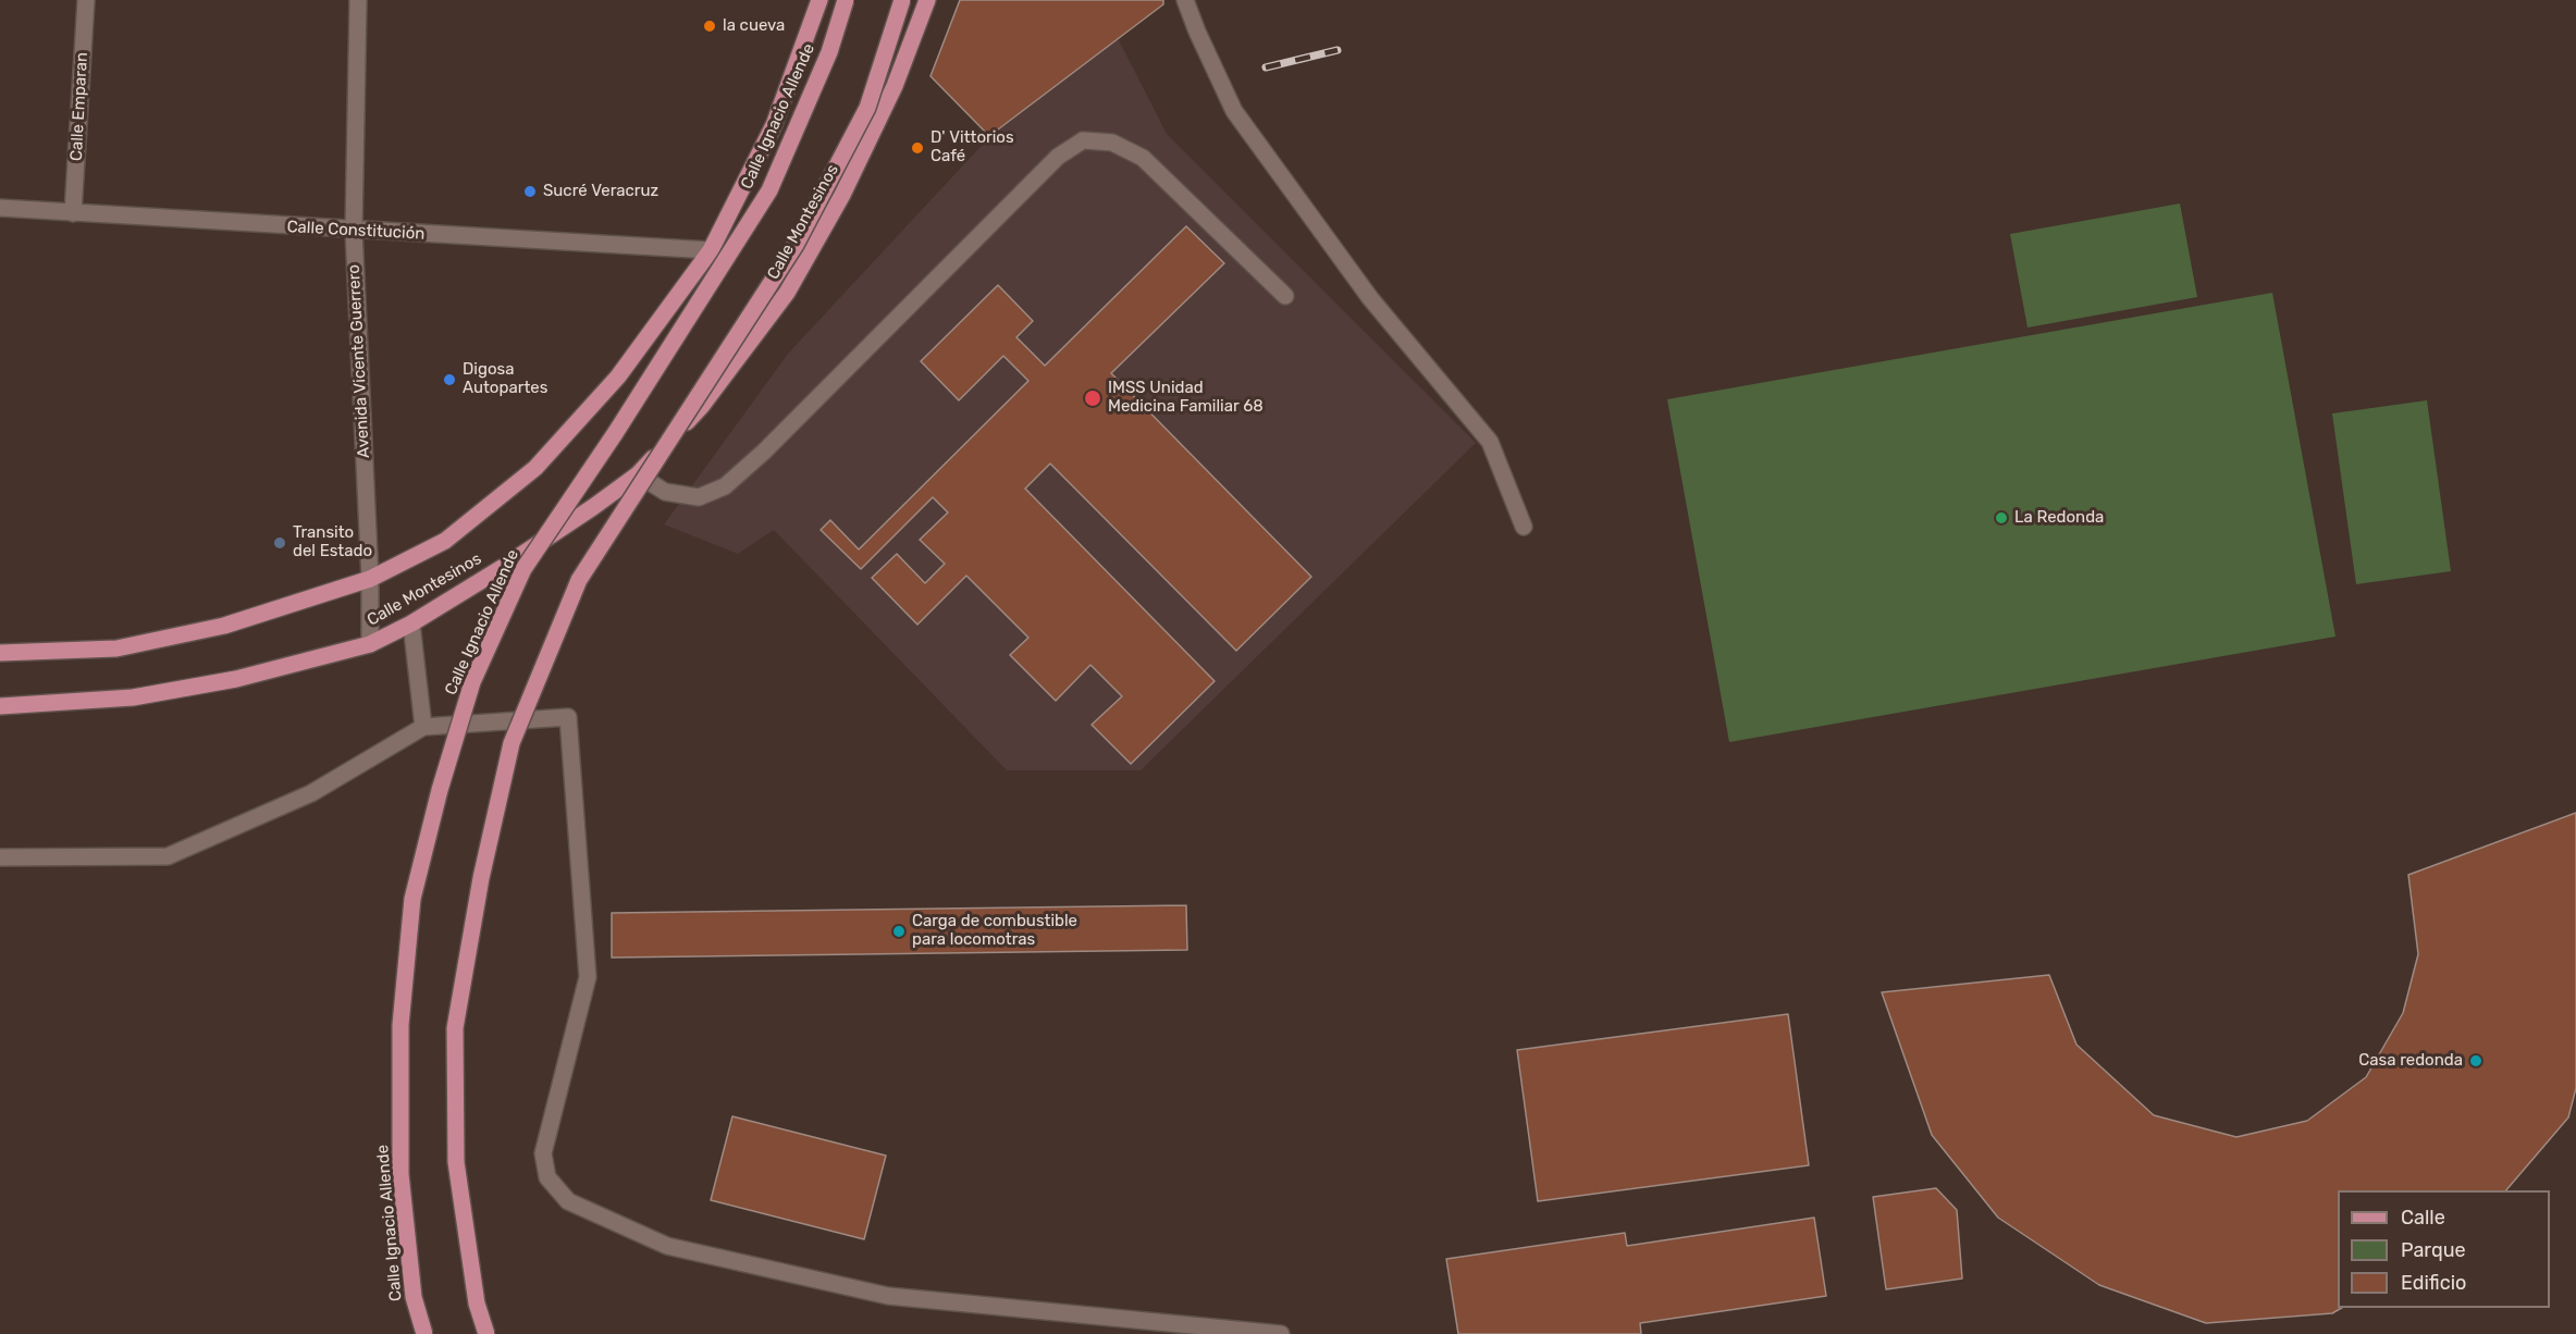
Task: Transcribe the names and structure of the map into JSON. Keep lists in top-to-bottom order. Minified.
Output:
{"streets":{"main road":["Calle Ignacio Allende","Calle Montesinos"],"street":["Calle Emparan","Calle Constitución","Avenida Vicente Guerrero"]},"crossings":[["Calle Emparan","Calle Constitución"],["Calle Montesinos","Calle Constitución"],["Calle Montesinos","Avenida Vicente Guerrero"],["Calle Constitución","Avenida Vicente Guerrero"]],"places":["la cueva","D' Vittorios Café","Sucré Veracruz","Digosa Autopartes","IMSS Unidad Medicina Familiar 68","La Redonda","Transito del Estado","Carga de combustible para locomotras","Casa redonda"],"legend":["Calle","Parque","Edificio"]}
